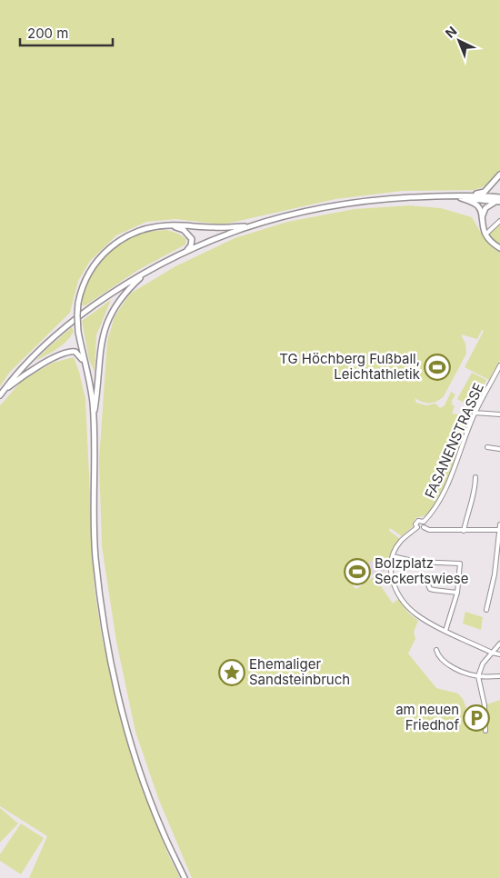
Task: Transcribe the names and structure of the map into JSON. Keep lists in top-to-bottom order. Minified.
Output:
{"streets":{"street":["FASANENSTRASSE"]},"places":{"sports":["TG Höchberg Fußball, Leichtathletik","Bolzplatz Seckertswiese"],"place":["Ehemaliger Sandsteinbruch"],"parking":["am neuen Friedhof"]},"scale_bar":"200 m","north":"top left"}
